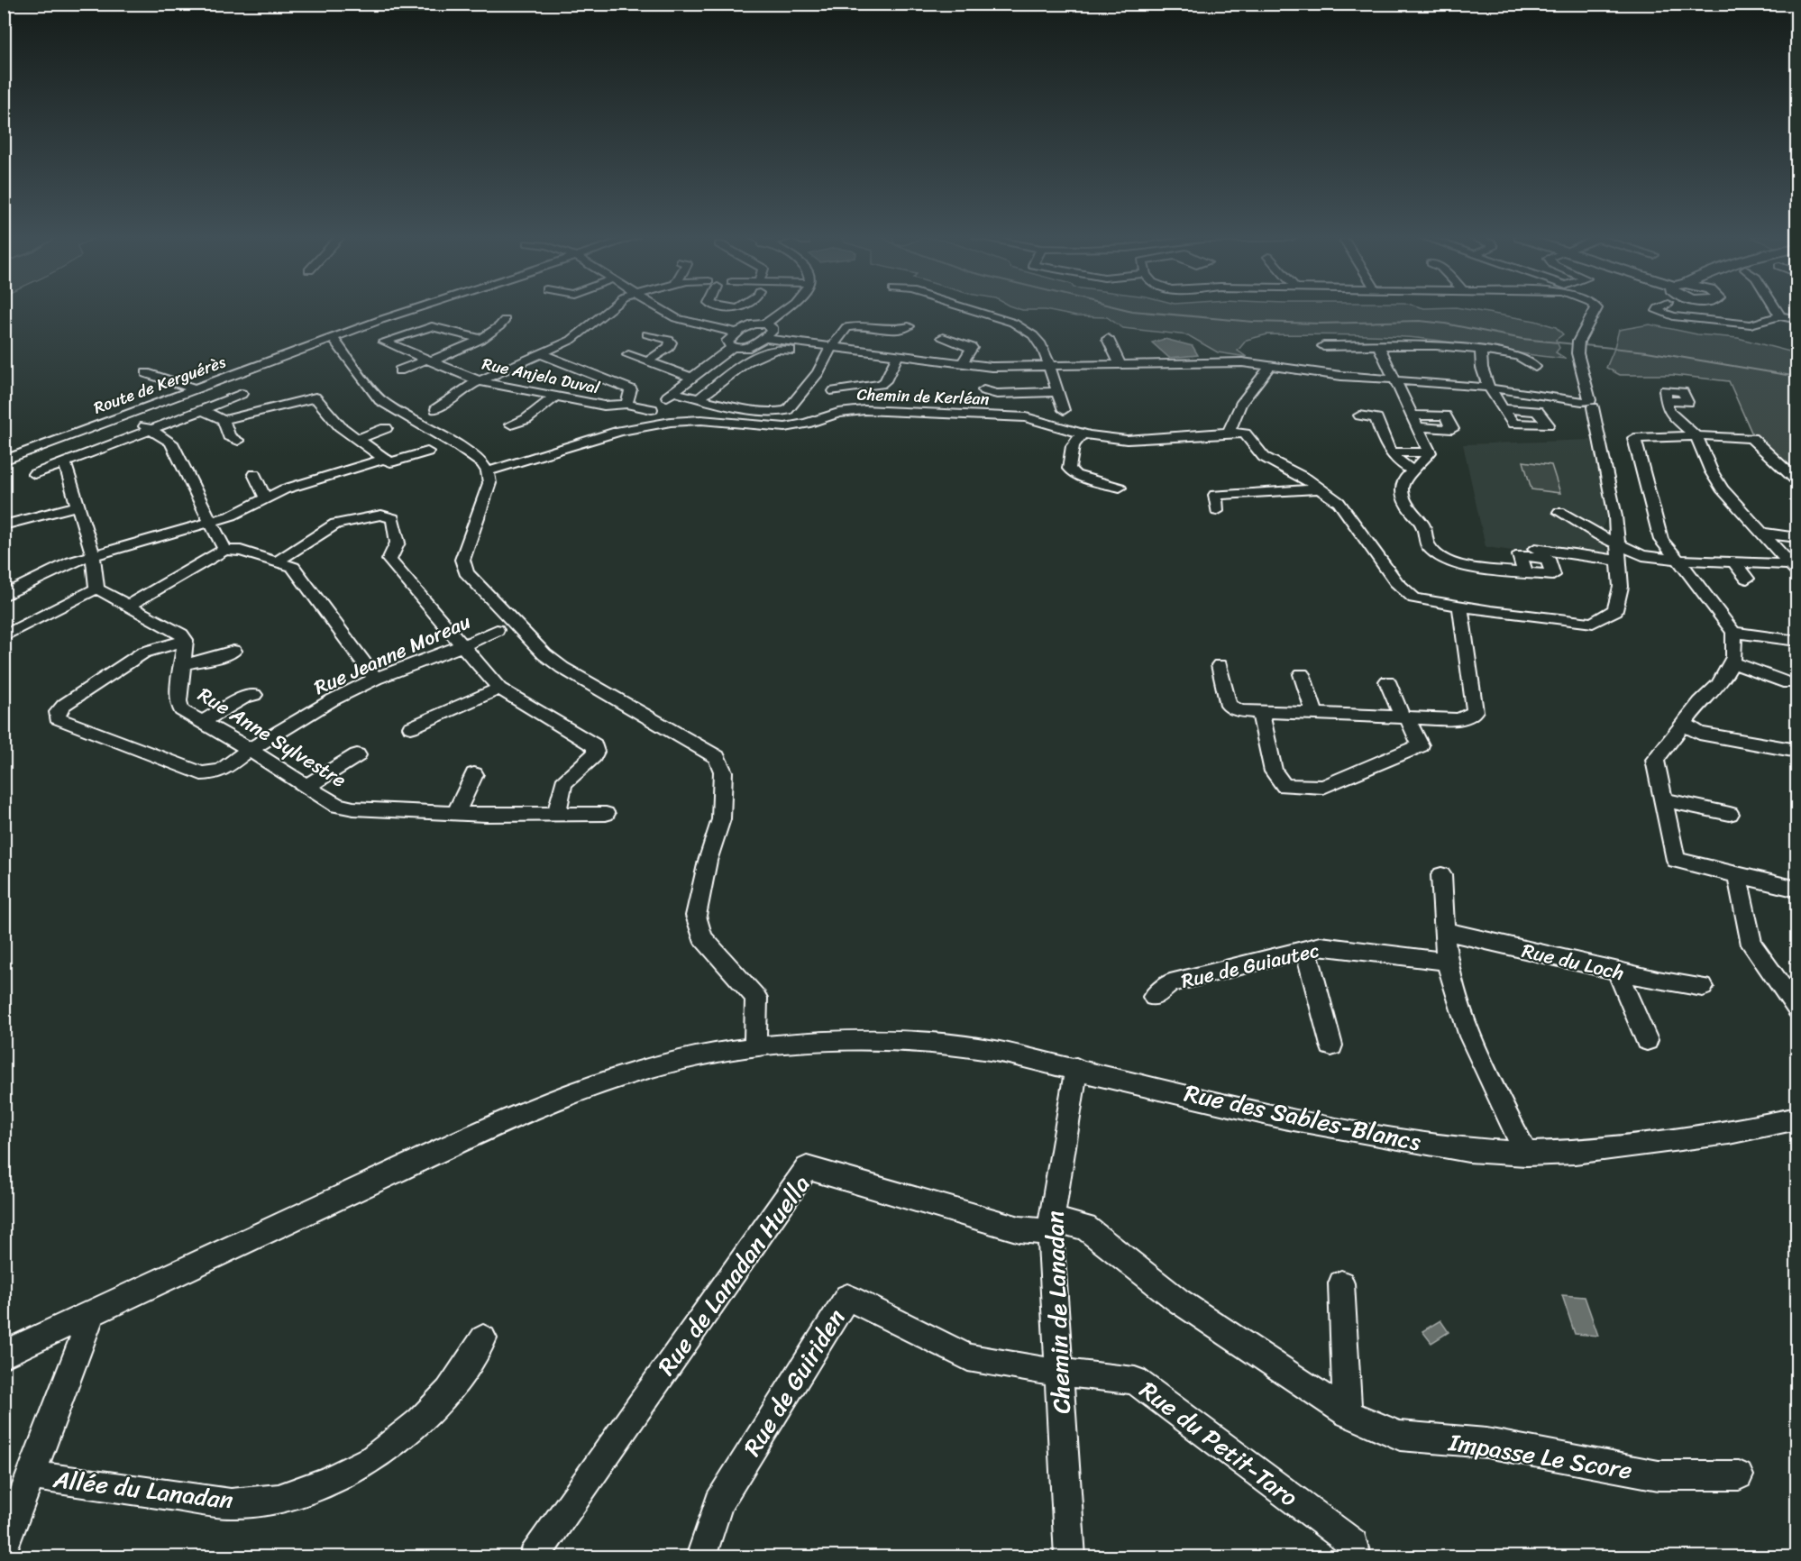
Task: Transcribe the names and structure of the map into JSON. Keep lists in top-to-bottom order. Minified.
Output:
{"streets":{"street":["Rue Anjela Duval","Route de Kerguérès","Chemin de Kerléan","Rue Jeanne Moreau","Rue Anne Sylvestre","Rue du Loch","Rue de Guiautec","Rue des Sables-Blancs","Rue de Lanadan Huella","Chemin de Lanadan","Rue de Guiriden","Rue du Petit-Taro","Impasse Le Score","Allée du Lanadan"]},"crossings":[["Rue Jeanne Moreau","Rue Anne Sylvestre"],["Rue des Sables-Blancs","Chemin de Lanadan"],["Rue de Lanadan Huella","Chemin de Lanadan"],["Rue de Lanadan Huella","Impasse Le Score"],["Chemin de Lanadan","Rue de Guiriden"],["Chemin de Lanadan","Rue du Petit-Taro"],["Chemin de Lanadan","Impasse Le Score"],["Rue de Guiriden","Rue du Petit-Taro"]]}
